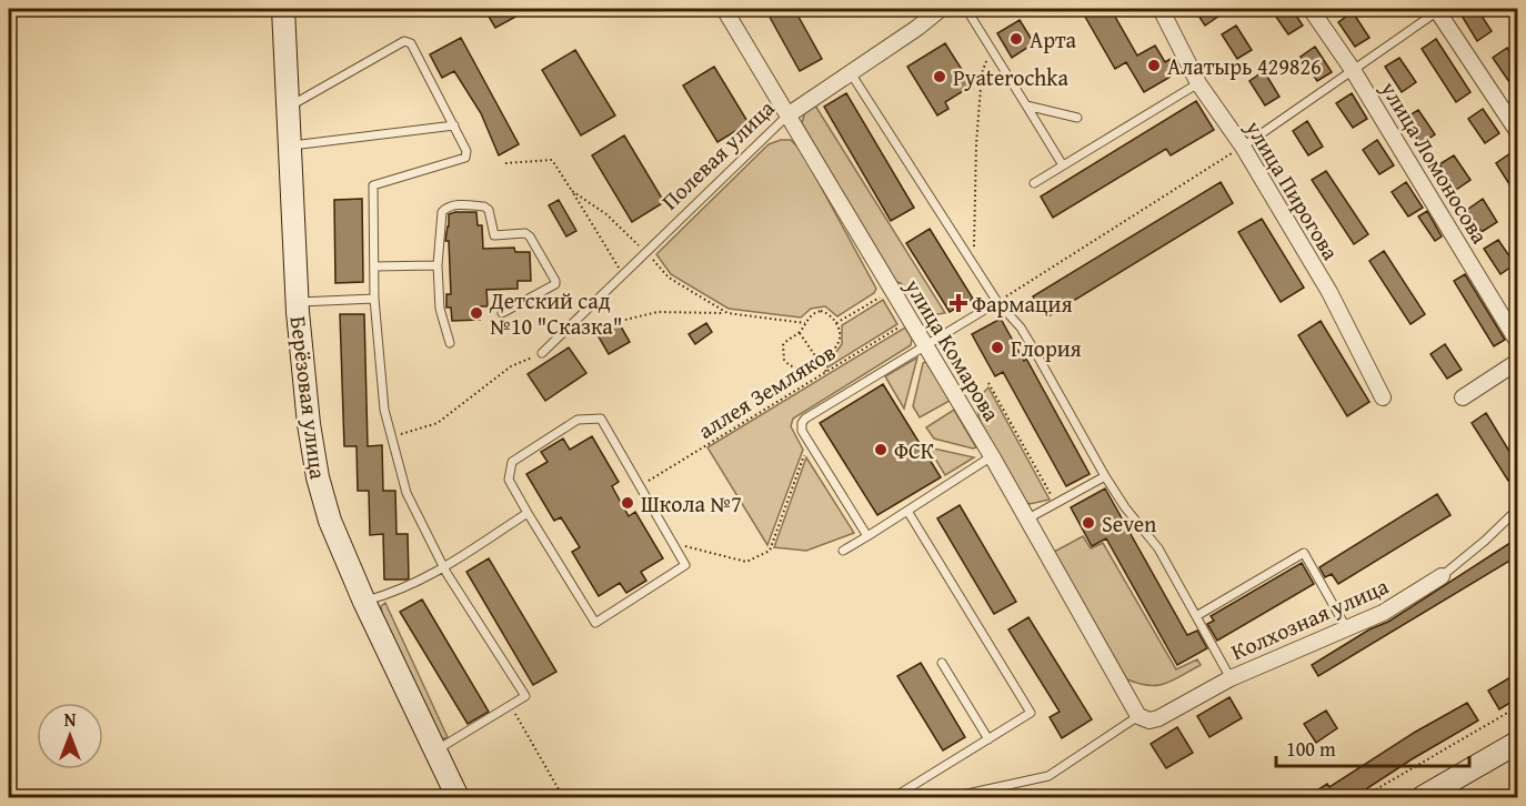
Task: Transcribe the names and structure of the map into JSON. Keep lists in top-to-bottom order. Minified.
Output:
{"streets":{"street":["Полевая улица","улица Ломоносова","улица Пирогова","улица Комарова","Берёзовая улица","Колхозная улица"],"path":["аллея Земляков"]},"crossings":[["Полевая улица","улица Комарова"],["улица Комарова","аллея Земляков"],["улица Комарова","Колхозная улица"]],"places":{"other":["Арта","Алатырь 429826","Pyaterochka","Детский сад №10 \"Сказка\"","Глория","ФСК","Школа №7","Seven"],"health":["Фармация"]},"scale_bar":"100 m","north":"top"}
